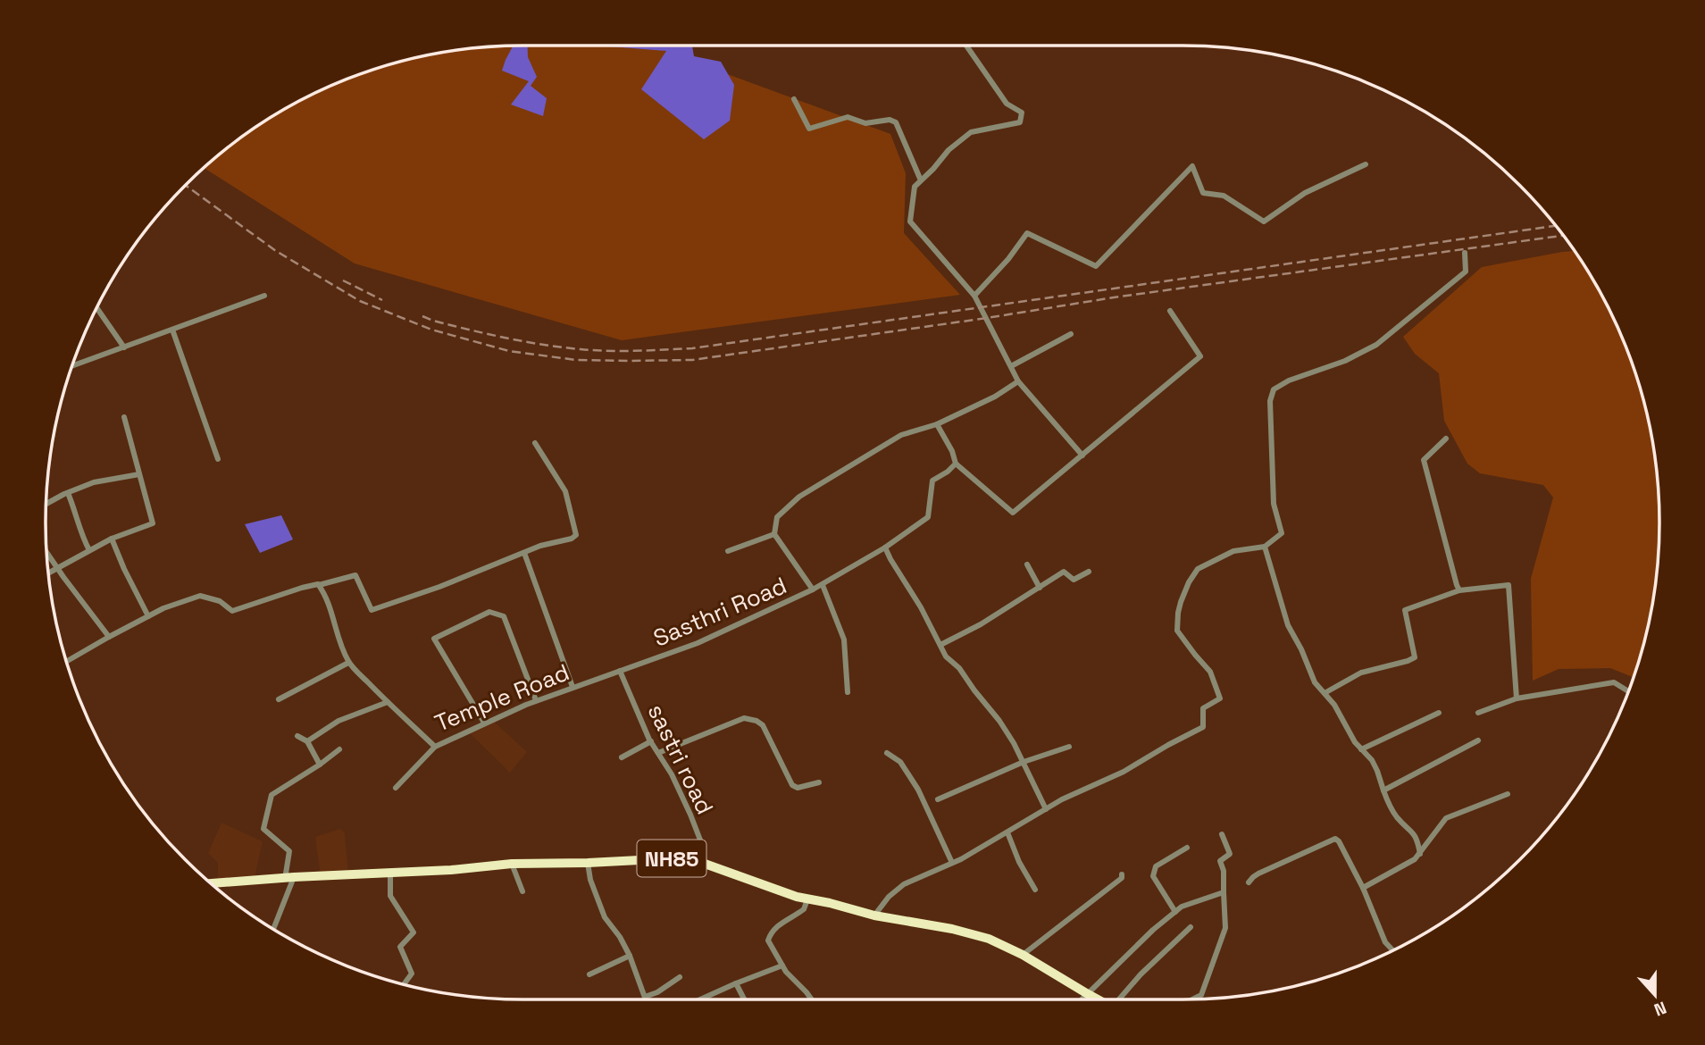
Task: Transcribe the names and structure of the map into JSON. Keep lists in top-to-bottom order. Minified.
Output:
{"streets":{"highway":["NH85"],"street":["Sasthri Road","Temple Road","sastri road"]},"crossings":[["Sasthri Road","Temple Road"],["Sasthri Road","sastri road"],["Temple Road","sastri road"],["sastri road","NH85"]],"north":"bottom"}
